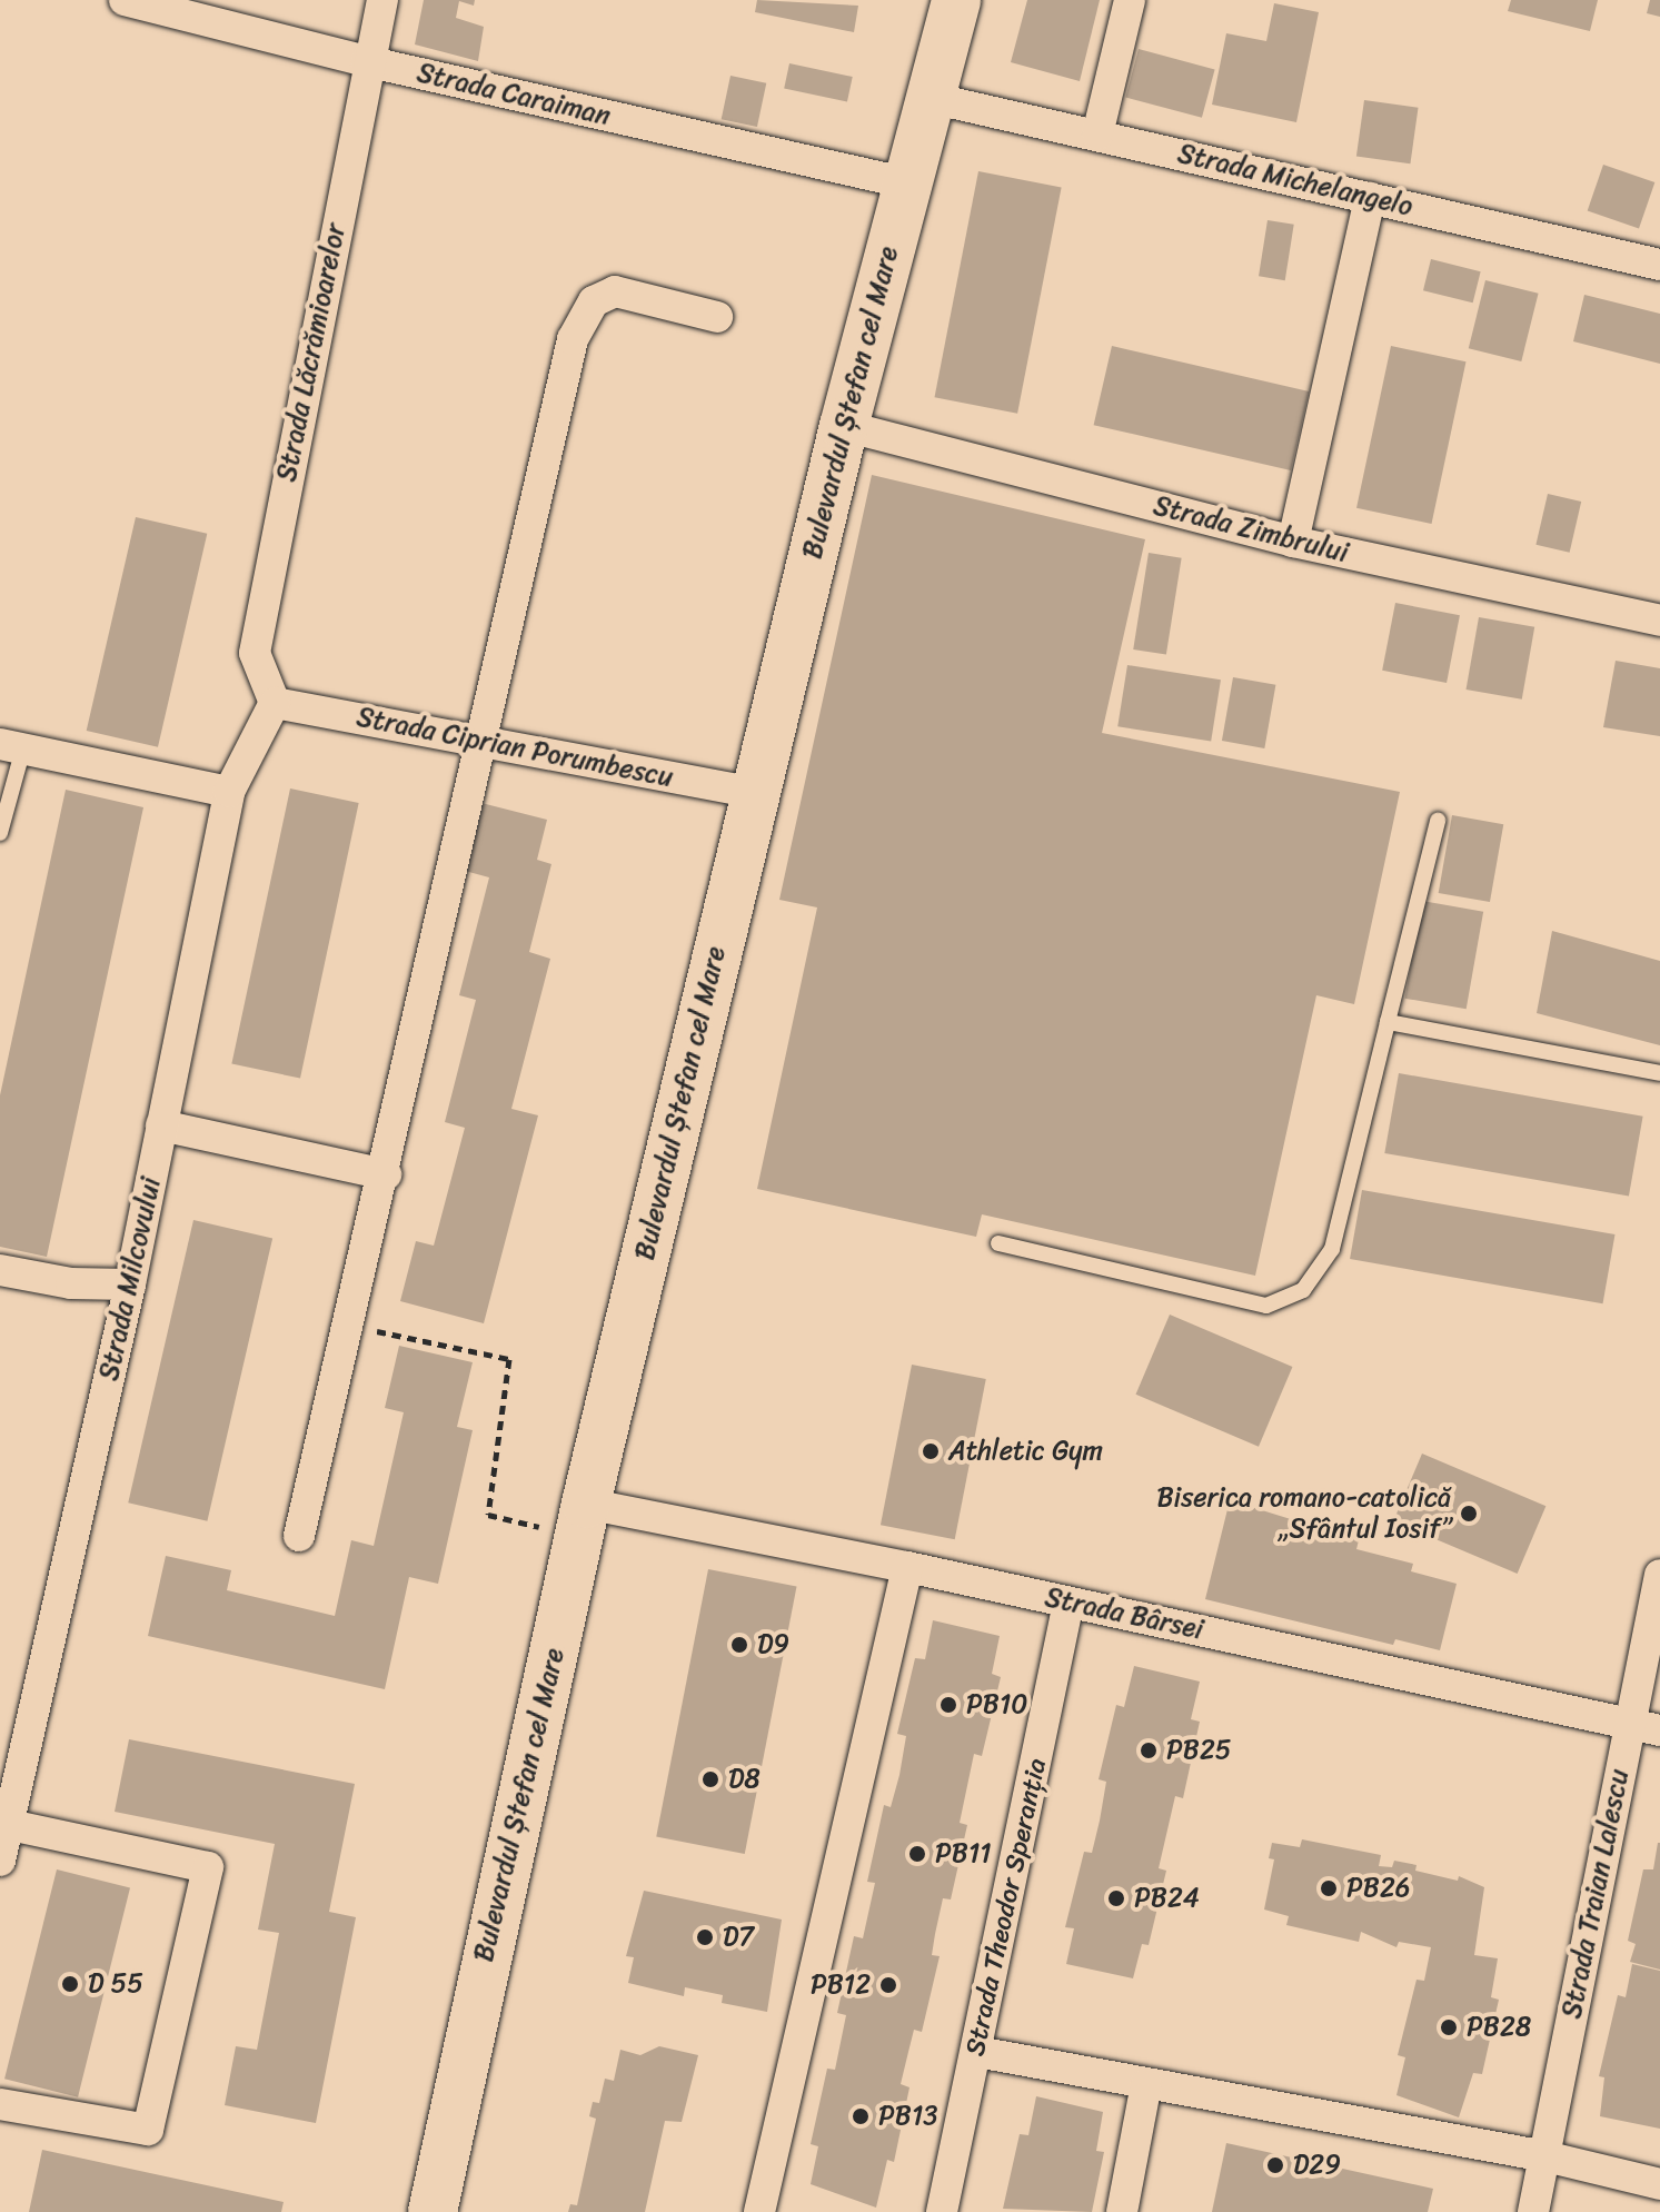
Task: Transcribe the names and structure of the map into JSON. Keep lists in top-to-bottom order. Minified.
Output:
{"streets":{"main road":["Bulevardul Ștefan cel Mare"],"street":["Strada Caraiman","Strada Michelangelo","Strada Lăcrămioarelor","Strada Zimbrului","Strada Ciprian Porumbescu","Strada Milcovului","Strada Bârsei","Strada Traian Lalescu","Strada Theodor Speranția"]},"crossings":[["Strada Caraiman","Strada Lăcrămioarelor"],["Strada Caraiman","Bulevardul Ștefan cel Mare"],["Strada Michelangelo","Bulevardul Ștefan cel Mare"],["Strada Lăcrămioarelor","Strada Ciprian Porumbescu"],["Strada Lăcrămioarelor","Strada Milcovului"],["Bulevardul Ștefan cel Mare","Strada Zimbrului"],["Bulevardul Ștefan cel Mare","Strada Ciprian Porumbescu"],["Bulevardul Ștefan cel Mare","Strada Bârsei"],["Strada Ciprian Porumbescu","Strada Milcovului"],["Strada Bârsei","Strada Traian Lalescu"],["Strada Bârsei","Strada Theodor Speranția"]],"places":["Athletic Gym","Biserica romano-catolică „Sfântul Iosif”","D9","PB10","PB25","D8","PB11","PB26","PB24","D7","D 55","PB12","PB28","PB13","D29"]}
